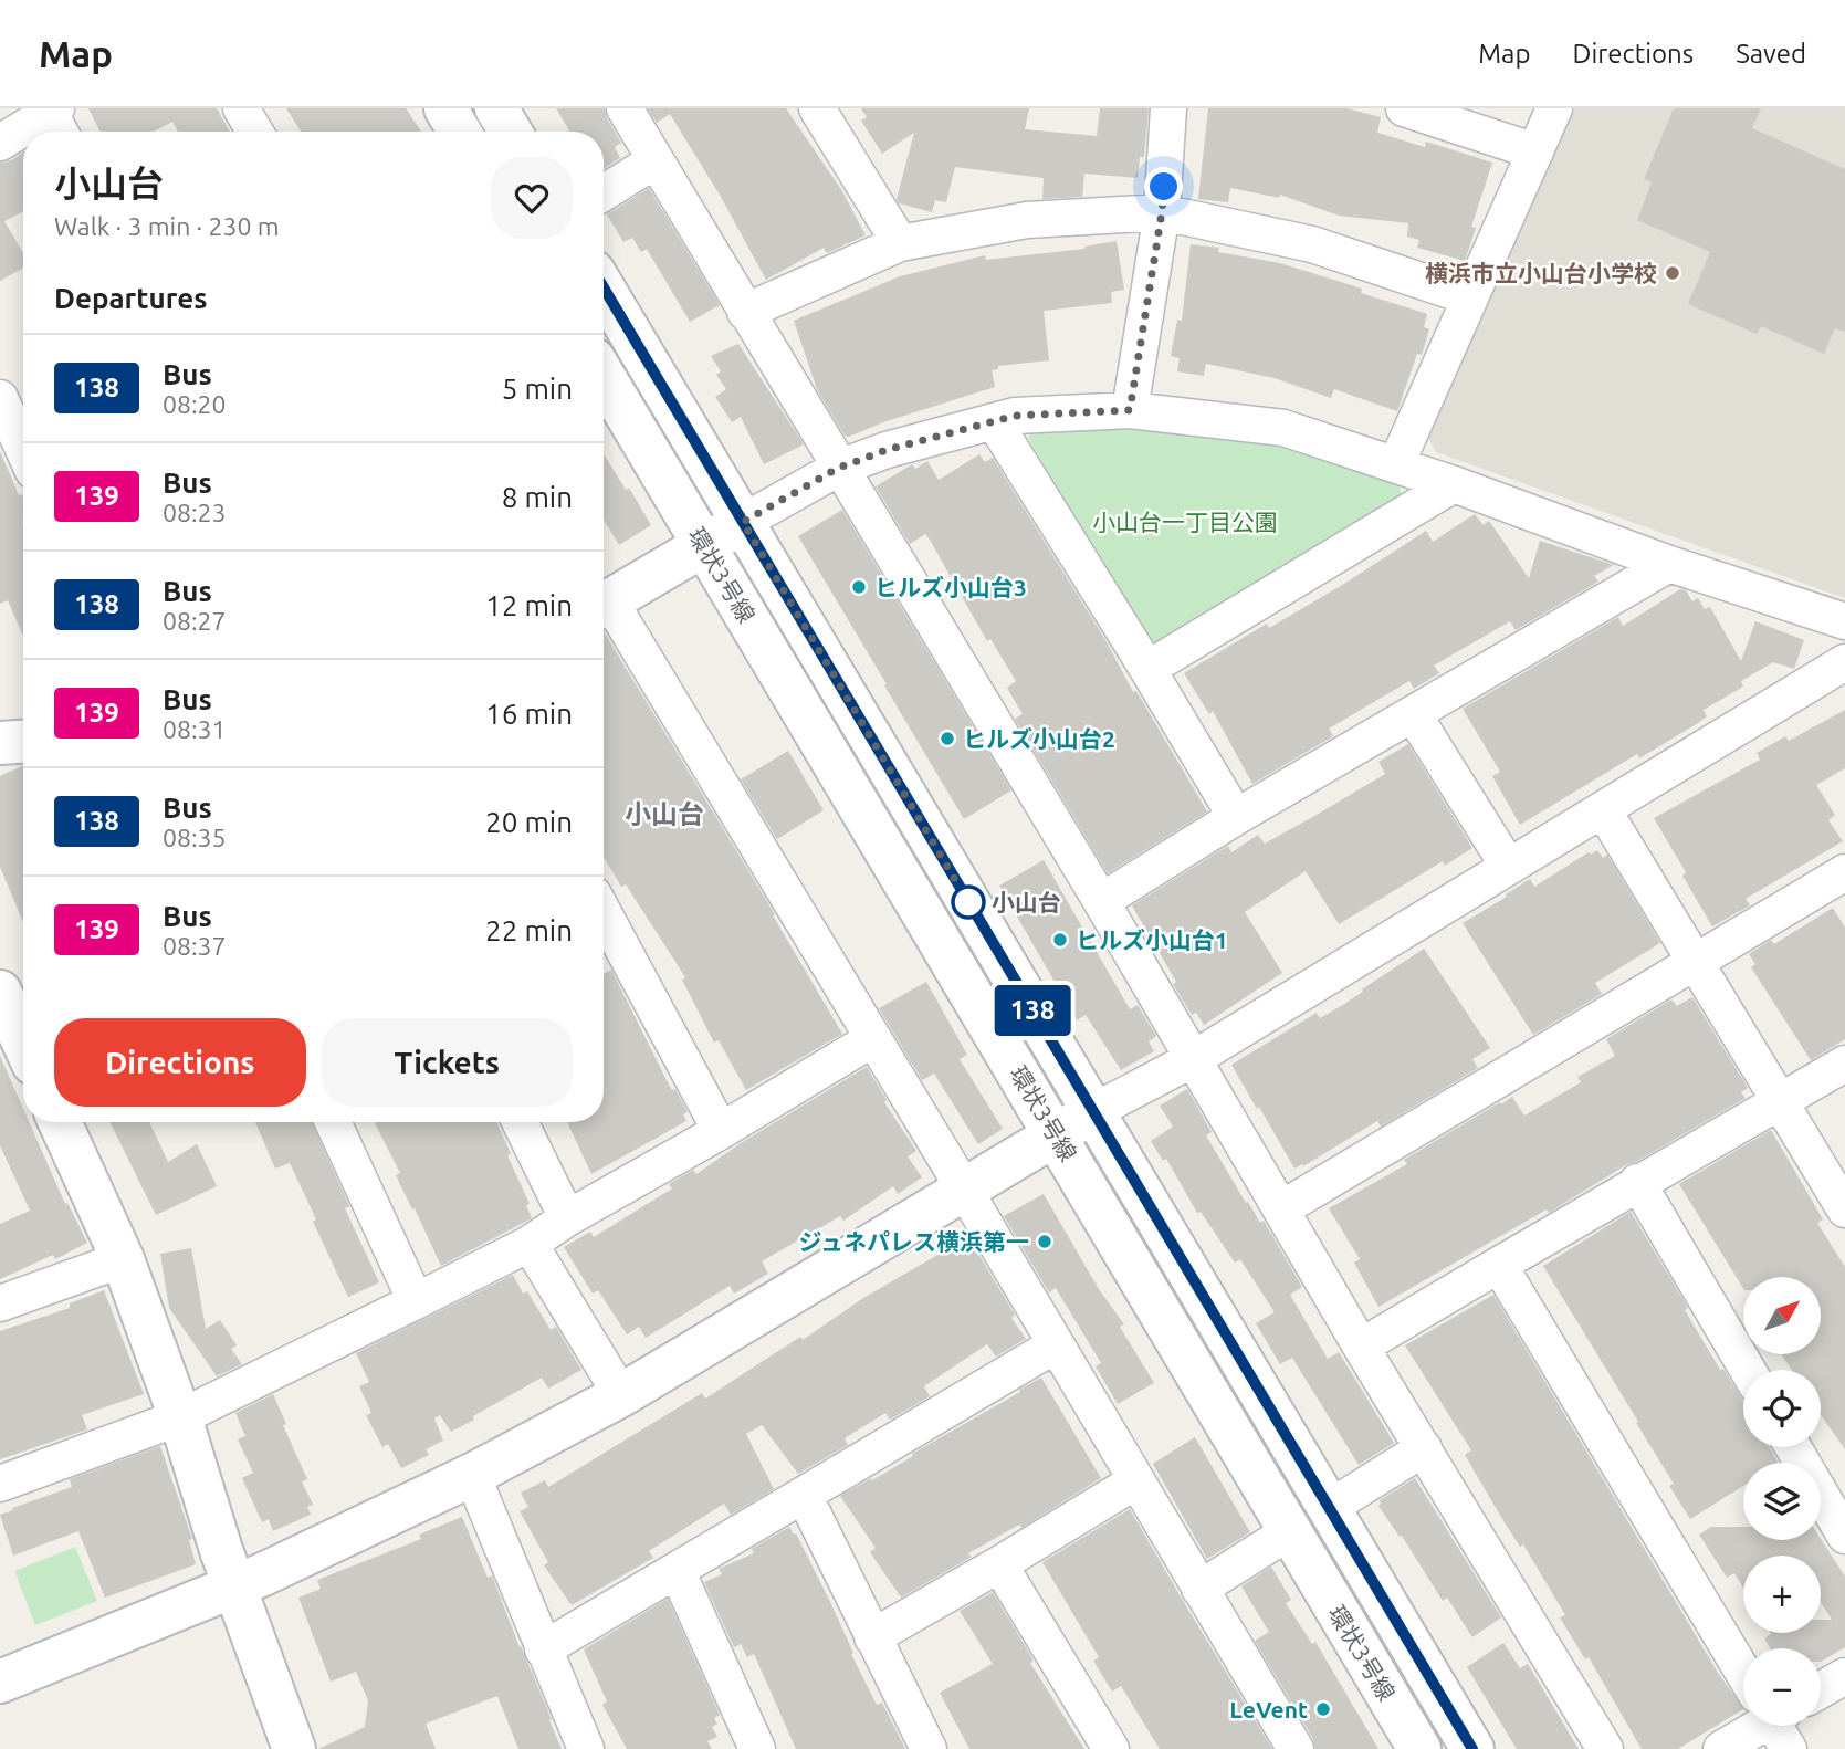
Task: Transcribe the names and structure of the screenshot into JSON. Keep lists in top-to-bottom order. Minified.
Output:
{"streets":{"street":["環状3号線"]},"districts":["小山台"],"parks":["小山台一丁目公園"],"places":["横浜市立小山台小学校","ヒルズ小山台3","ヒルズ小山台2","小山台","ヒルズ小山台1","ジュネパレス横浜第一","LeVent"],"lines":["bus line 138"],"north":"top right","page":{"header":"Map","nav":["Map","Directions","Saved"],"on_map":"138","heading":[["小山台","Walk · 3 min · 230 m"],"Departures"],"list":[{"mark":"138","name":"Bus","note":"08:20","value":"5 min"},{"mark":"139","name":"Bus","note":"08:23","value":"8 min"},{"mark":"138","name":"Bus","note":"08:27","value":"12 min"},{"mark":"139","name":"Bus","note":"08:31","value":"16 min"},{"mark":"138","name":"Bus","note":"08:35","value":"20 min"},{"mark":"139","name":"Bus","note":"08:37","value":"22 min"}],"buttons":["Directions","Tickets"],"map_buttons":["+","−"]}}
